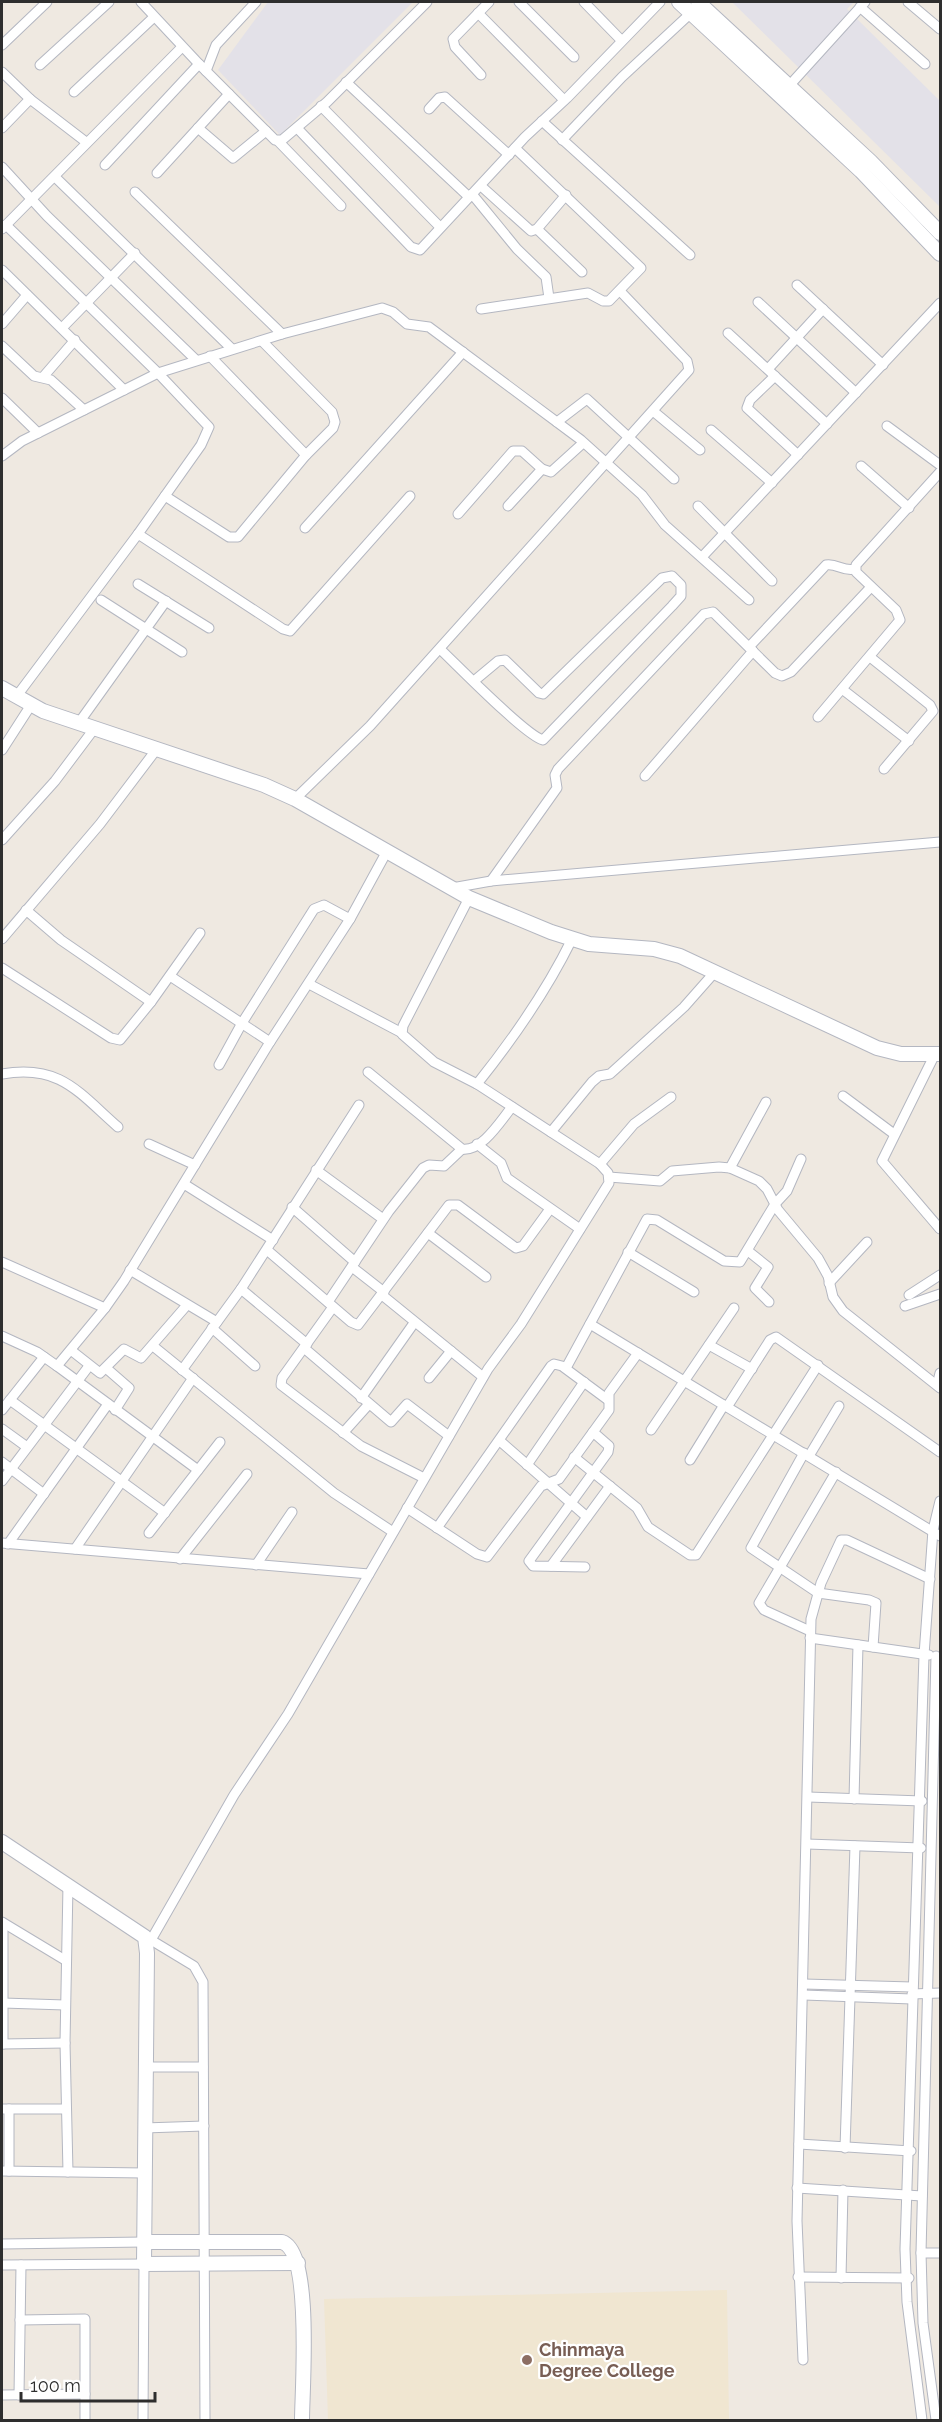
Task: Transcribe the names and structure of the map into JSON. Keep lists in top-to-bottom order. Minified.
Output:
{"places":["Chinmaya Degree College"],"scale_bar":"100 m"}
